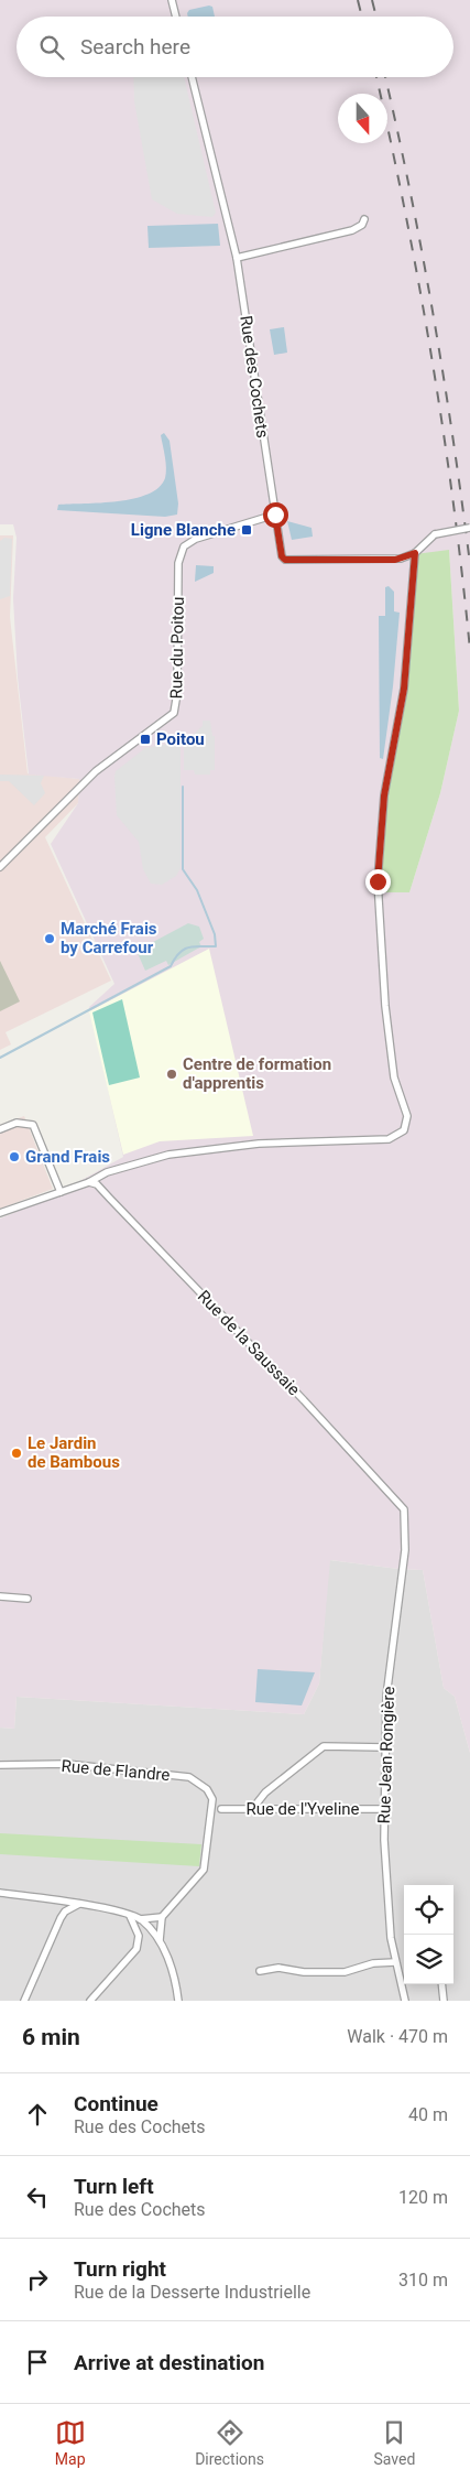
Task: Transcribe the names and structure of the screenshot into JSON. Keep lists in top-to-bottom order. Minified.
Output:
{"streets":{"street":["Rue des Cochets","Rue du Poitou","Rue de la Saussaie","Rue Jean Rongière","Rue de Flandre","Rue de l'Yveline"]},"crossings":[["Rue des Cochets","Rue du Poitou"],["Rue de la Saussaie","Rue Jean Rongière"],["Rue Jean Rongière","Rue de l'Yveline"]],"places":{"transit":["Ligne Blanche","Poitou"],"other":["Marché Frais by Carrefour","Centre de formation d'apprentis","Grand Frais","Le Jardin de Bambous"]},"north":"bottom","page":{"search":"Search here","heading":["6 min","Walk · 470 m"],"list":[["Continue","Rue des Cochets","40 m"],["Turn left","Rue des Cochets","120 m"],["Turn right","Rue de la Desserte Industrielle","310 m"],"Arrive at destination"],"nav":["Map","Directions","Saved"]}}
